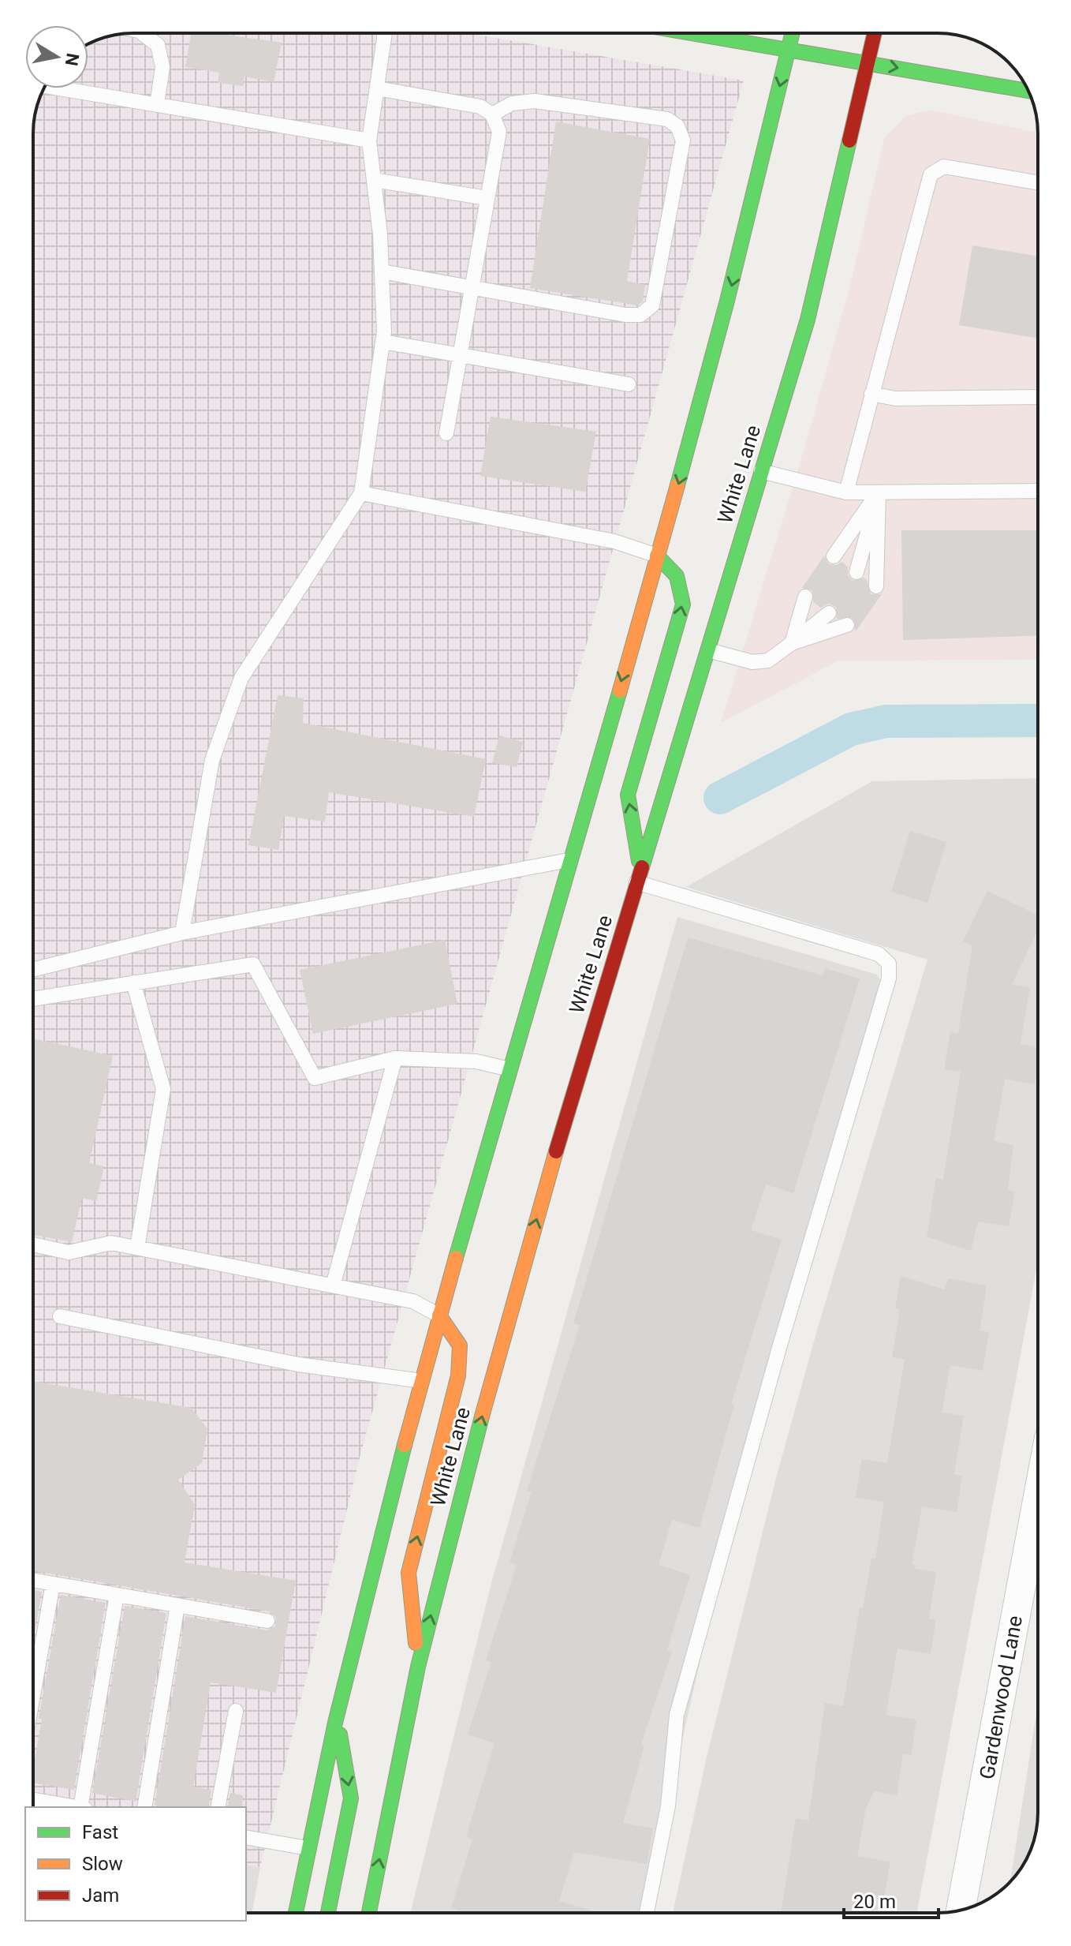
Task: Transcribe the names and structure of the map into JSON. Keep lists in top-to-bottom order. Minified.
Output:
{"streets":{"main road":["White Lane"],"street":["Gardenwood Lane"]},"legend":["Fast","Slow","Jam"],"scale_bar":"20 m","north":"right"}
